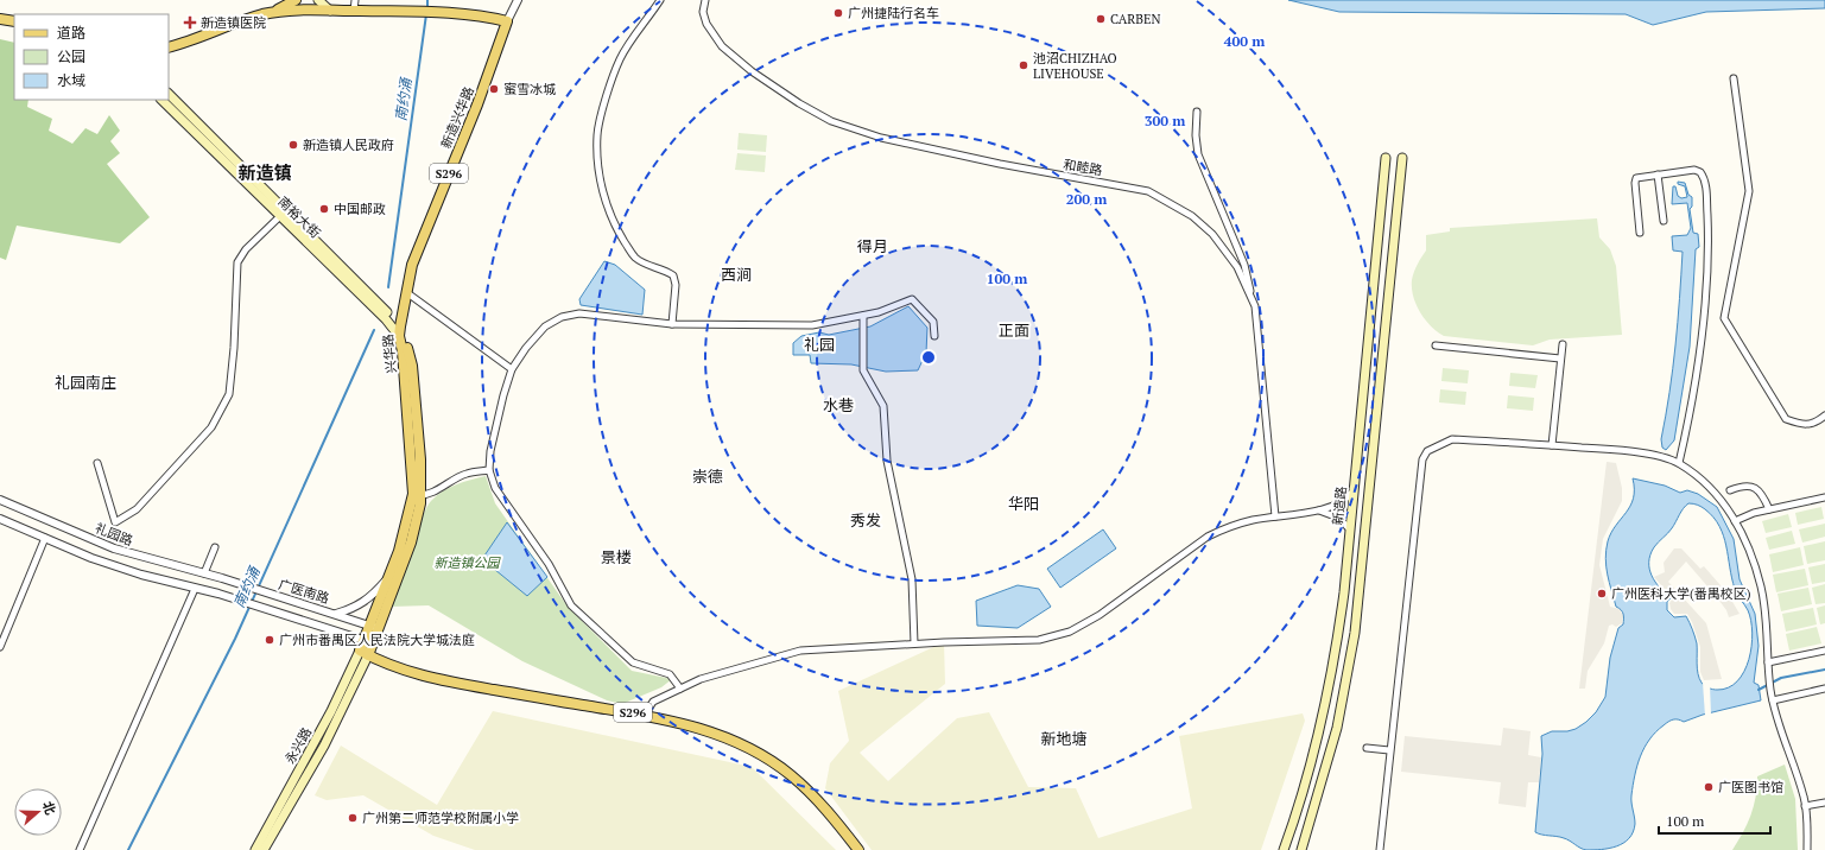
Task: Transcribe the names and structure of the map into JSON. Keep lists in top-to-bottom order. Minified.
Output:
{"streets":{"main road":["新造兴华路","S296","南裕大街","兴华路","新造路","永兴路"],"street":["和睦路","礼园路","广医南路"]},"crossings":[["新造兴华路","南裕大街"],["新造兴华路","兴华路"],["S296","兴华路"],["S296","永兴路"],["南裕大街","兴华路"],["兴华路","广医南路"],["兴华路","永兴路"],["礼园路","广医南路"]],"districts":["新造镇","得月","西涧","正面","礼园","礼园南庄","水巷","崇德","华阳","秀发","景楼","新地塘"],"water":["南约涌"],"parks":["新造镇公园"],"places":{"other":["广州捷陆行名车","CARBEN","池沼CHIZHAO LIVEHOUSE","蜜雪冰城","新造镇人民政府","中国邮政","广州医科大学(番禺校区)","广州市番禺区人民法院大学城法庭","广医图书馆","广州第二师范学校附属小学"],"health":["新造镇医院"]},"legend":["道路","公园","水域"],"scale_bar":"100 m","north":"right","rings":["400 m","300 m","200 m","100 m"]}
